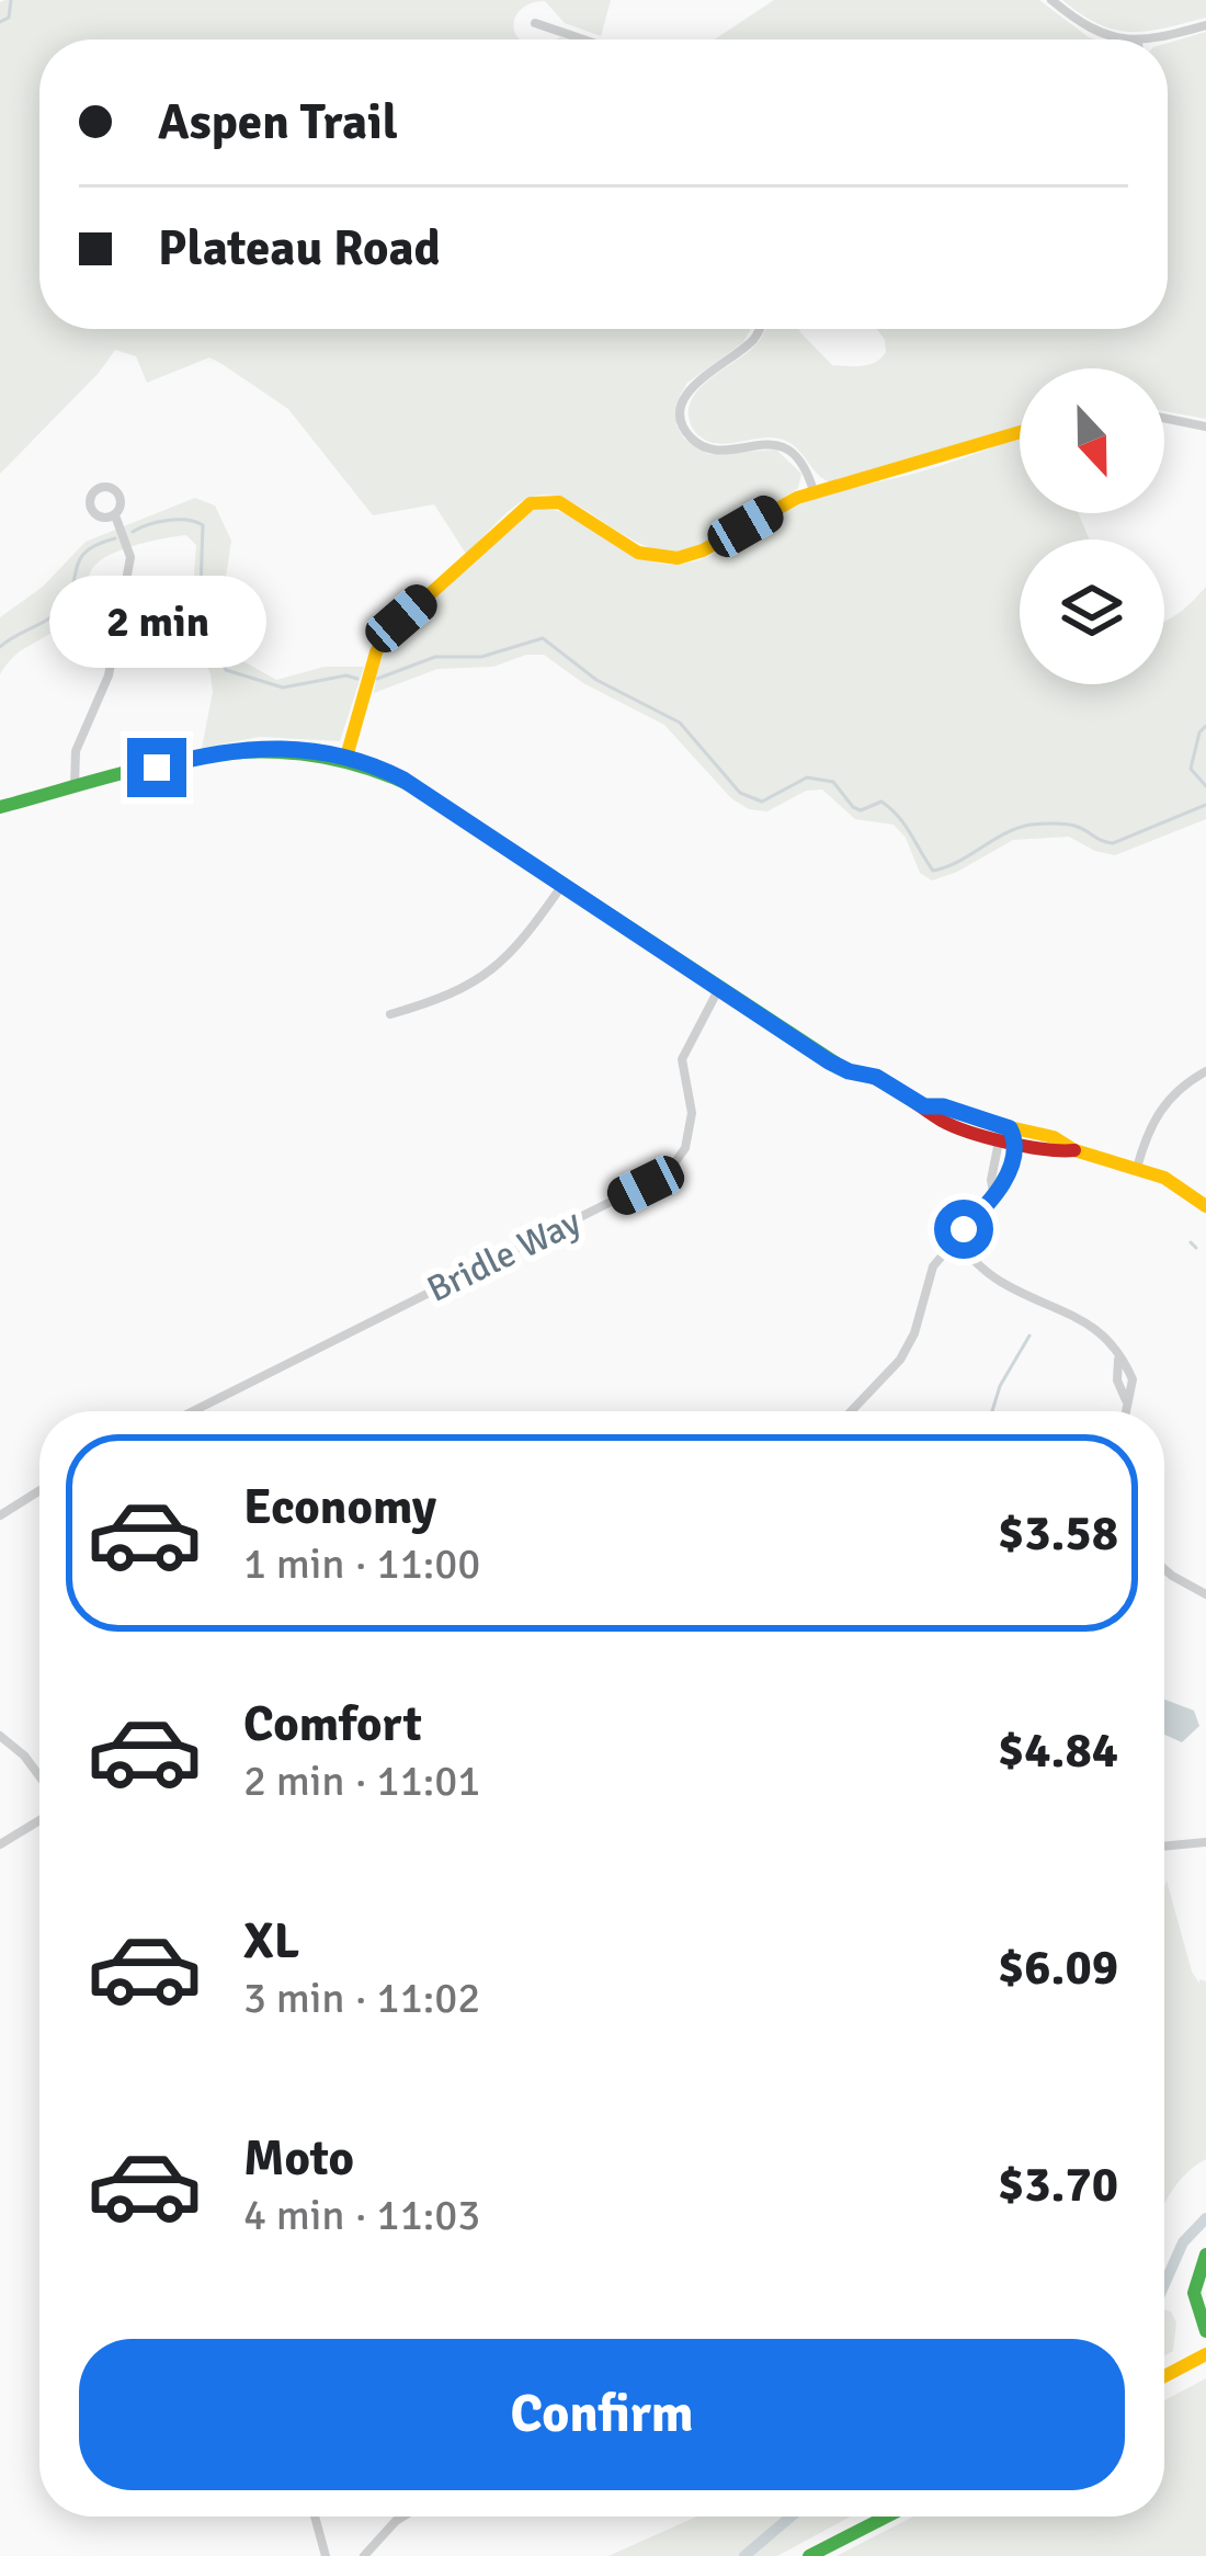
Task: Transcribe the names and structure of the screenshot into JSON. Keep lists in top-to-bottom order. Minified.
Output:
{"streets":{"street":["Bridle Way"]},"north":"bottom","page":{"banner":["Aspen Trail","Plateau Road"],"bubble":"2 min","list":[{"name":"Economy","note":"1 min · 11:00","value":"$3.58"},{"name":"Comfort","note":"2 min · 11:01","value":"$4.84"},{"name":"XL","note":"3 min · 11:02","value":"$6.09"},{"name":"Moto","note":"4 min · 11:03","value":"$3.70"}],"buttons":"Confirm"}}
